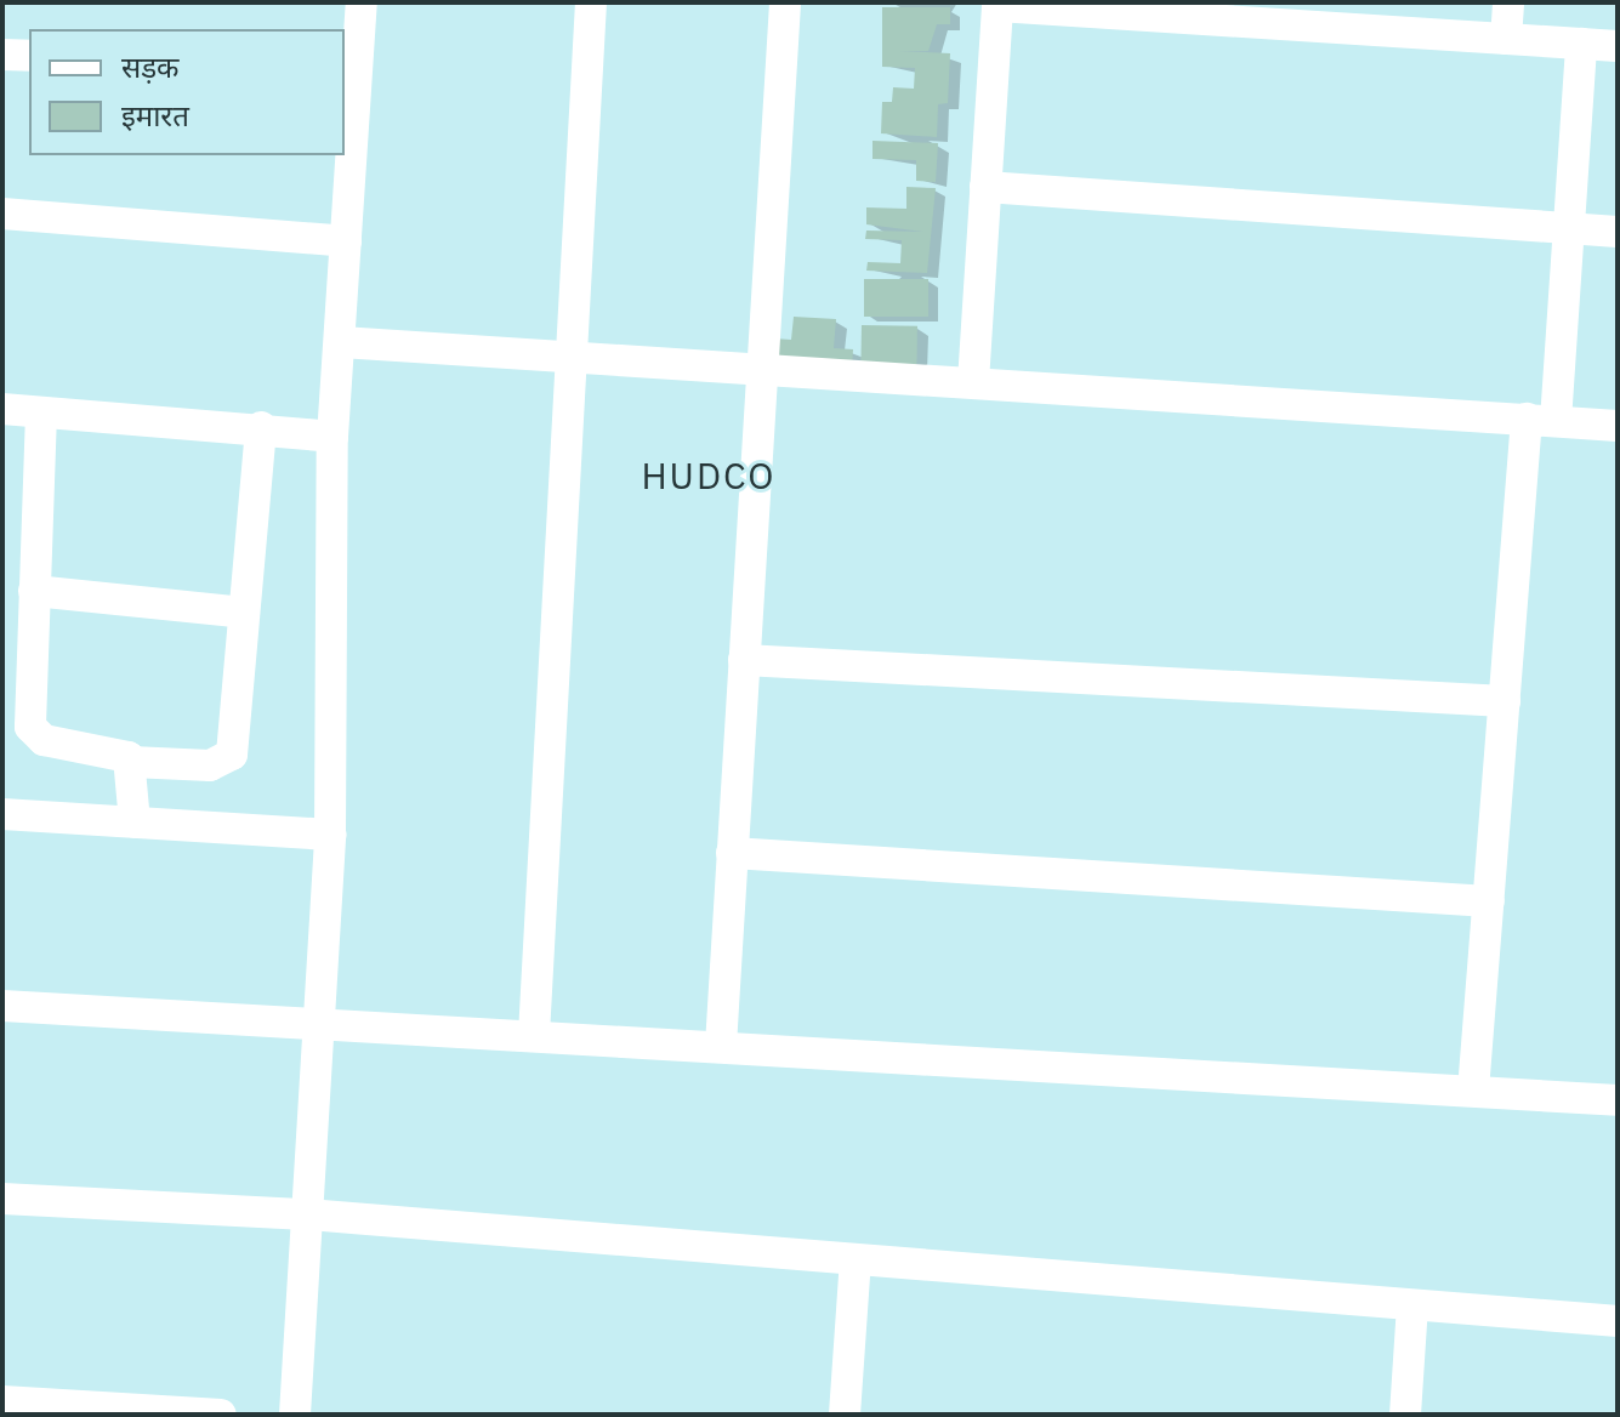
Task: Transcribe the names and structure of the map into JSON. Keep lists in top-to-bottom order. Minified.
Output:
{"districts":["HUDCO"],"legend":["सड़क","इमारत"]}
